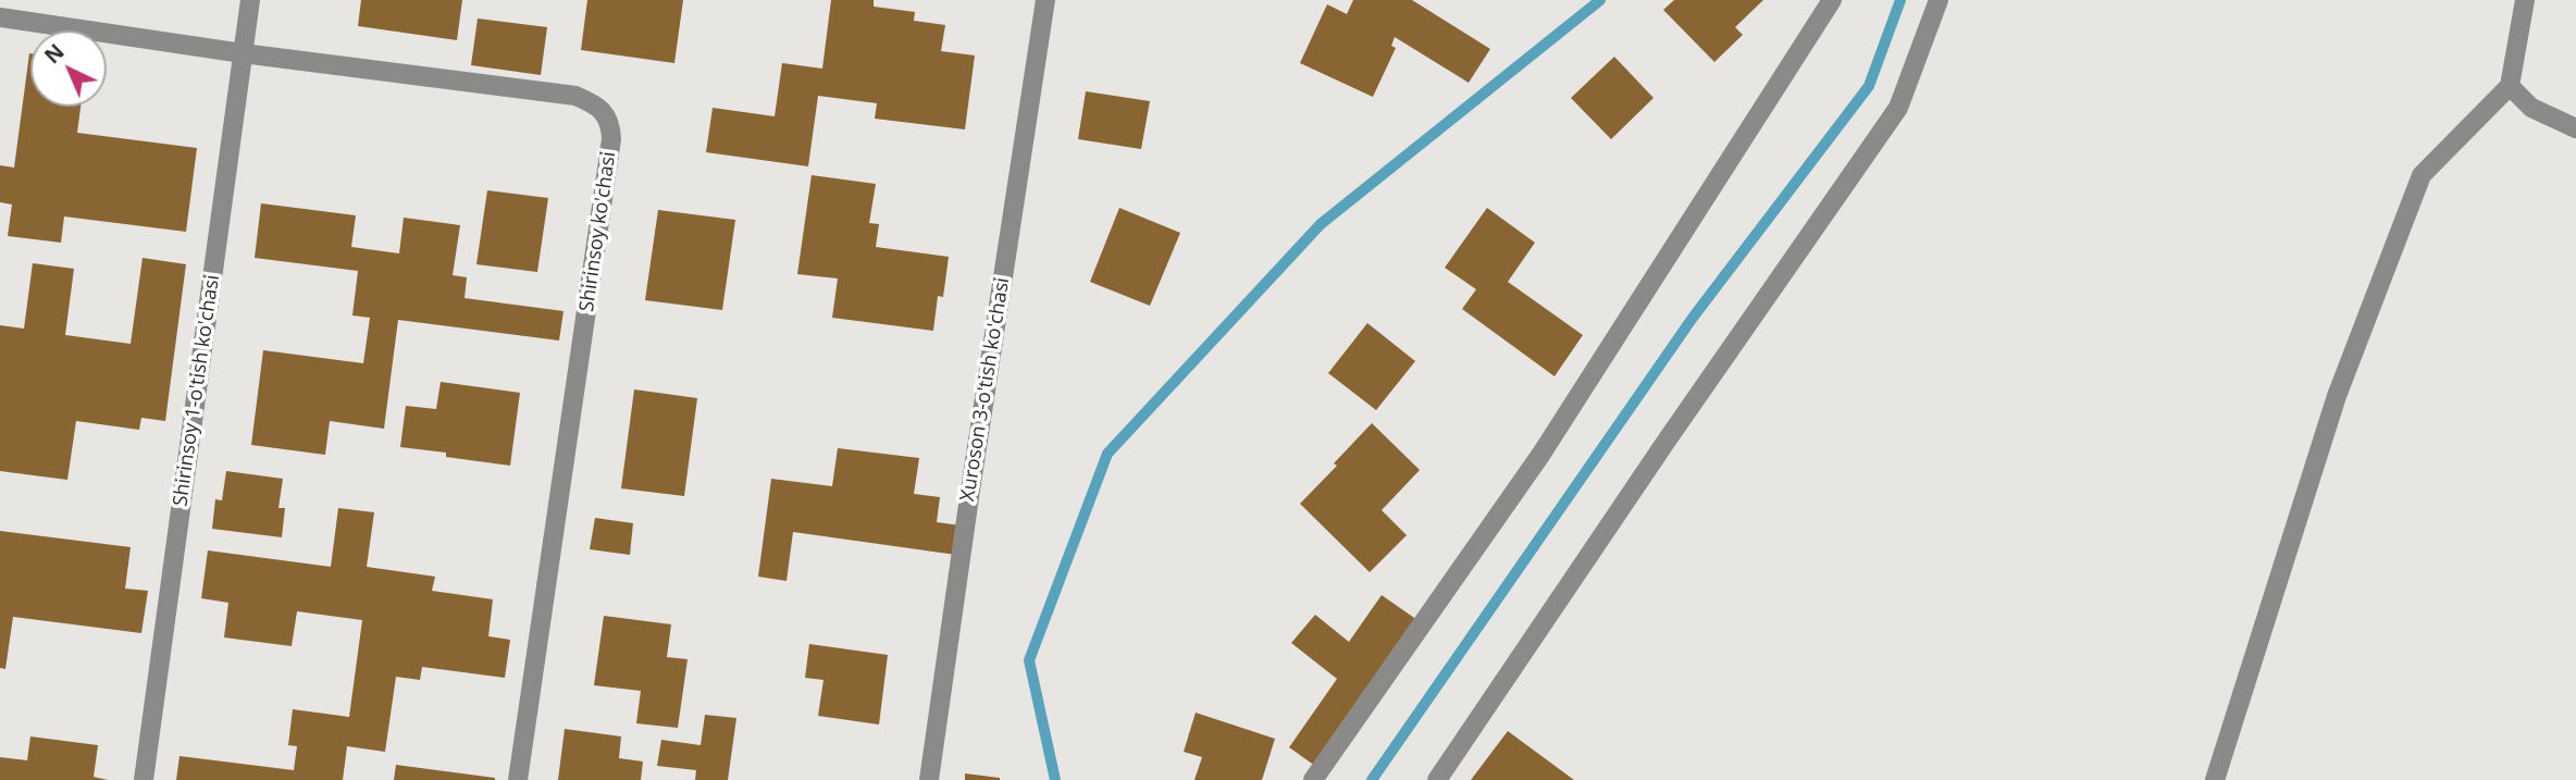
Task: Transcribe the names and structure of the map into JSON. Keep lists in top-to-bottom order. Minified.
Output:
{"streets":{"street":["Shirinsoy ko'chasi","Xuroson 3-o'tish ko'chasi","Shirinsoy 1-o'tish ko'chasi"]},"crossings":[["Shirinsoy ko'chasi","Shirinsoy 1-o'tish ko'chasi"]],"north":"top left"}
